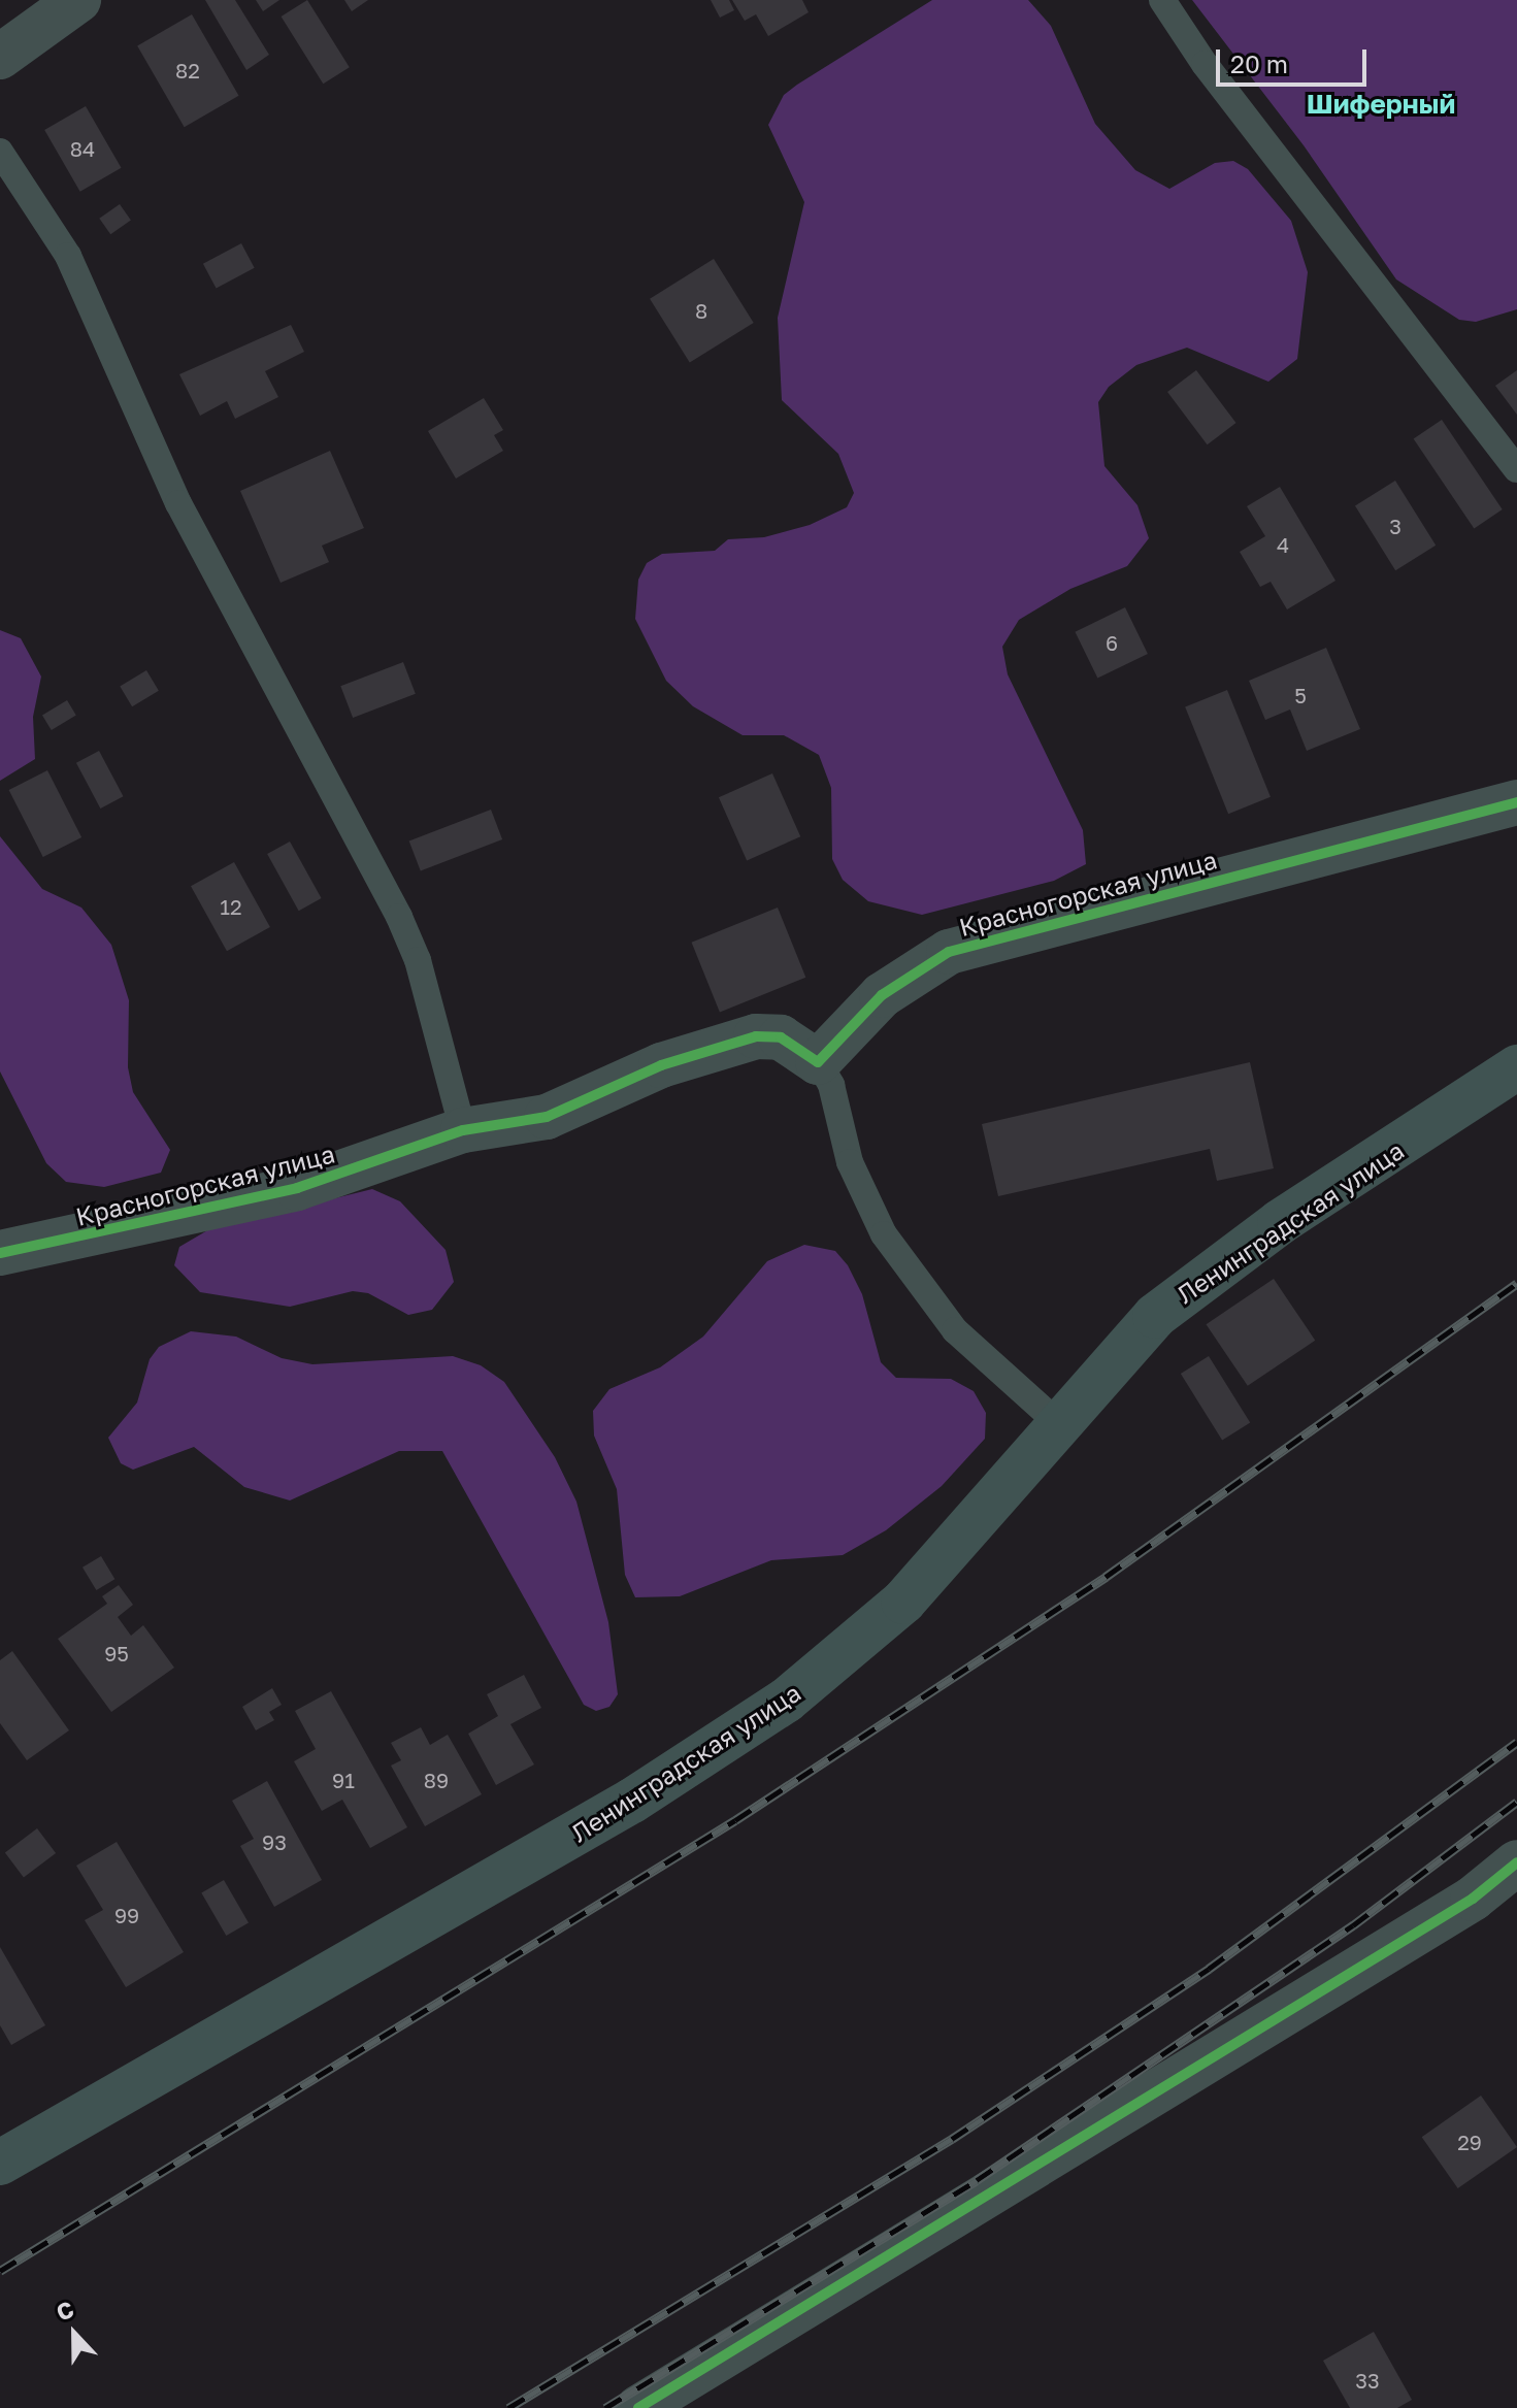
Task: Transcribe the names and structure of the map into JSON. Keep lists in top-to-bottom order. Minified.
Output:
{"streets":{"main road":["Ленинградская улица"],"street":["Красногорская улица"]},"districts":["Шиферный"],"house_numbers":["82","84","8","3","4","6","5","12","95","91","89","93","99","29","33"],"scale_bar":"20 m","north":"top"}
